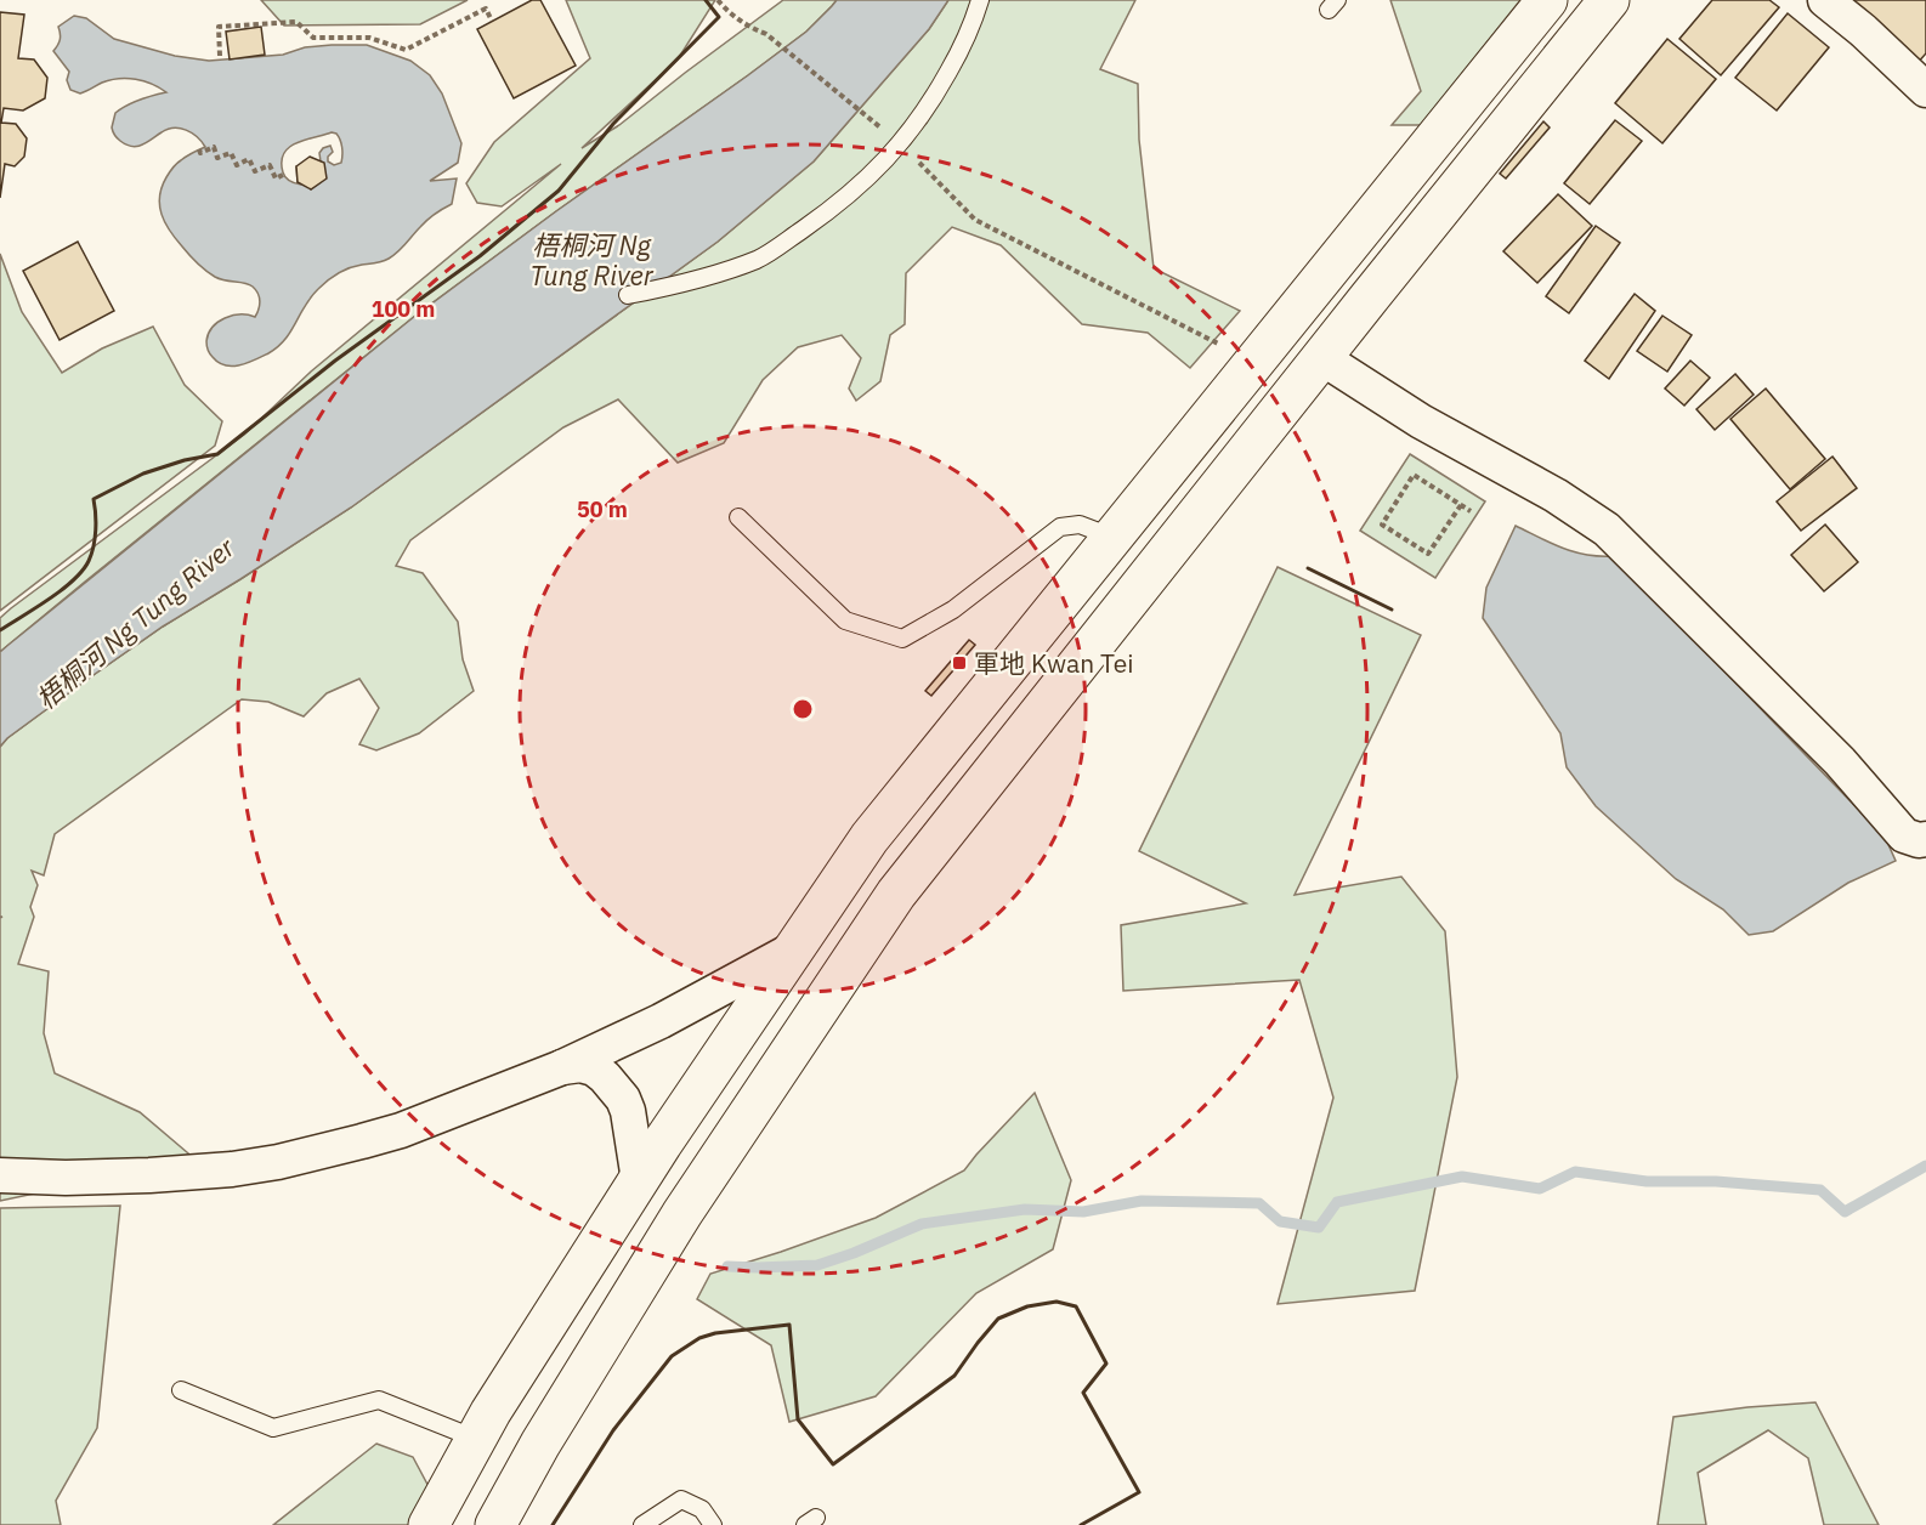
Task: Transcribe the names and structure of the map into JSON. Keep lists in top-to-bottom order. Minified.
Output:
{"water":["梧桐河 Ng Tung River"],"places":{"transit":["軍地 Kwan Tei"]},"rings":["100 m","50 m"]}
